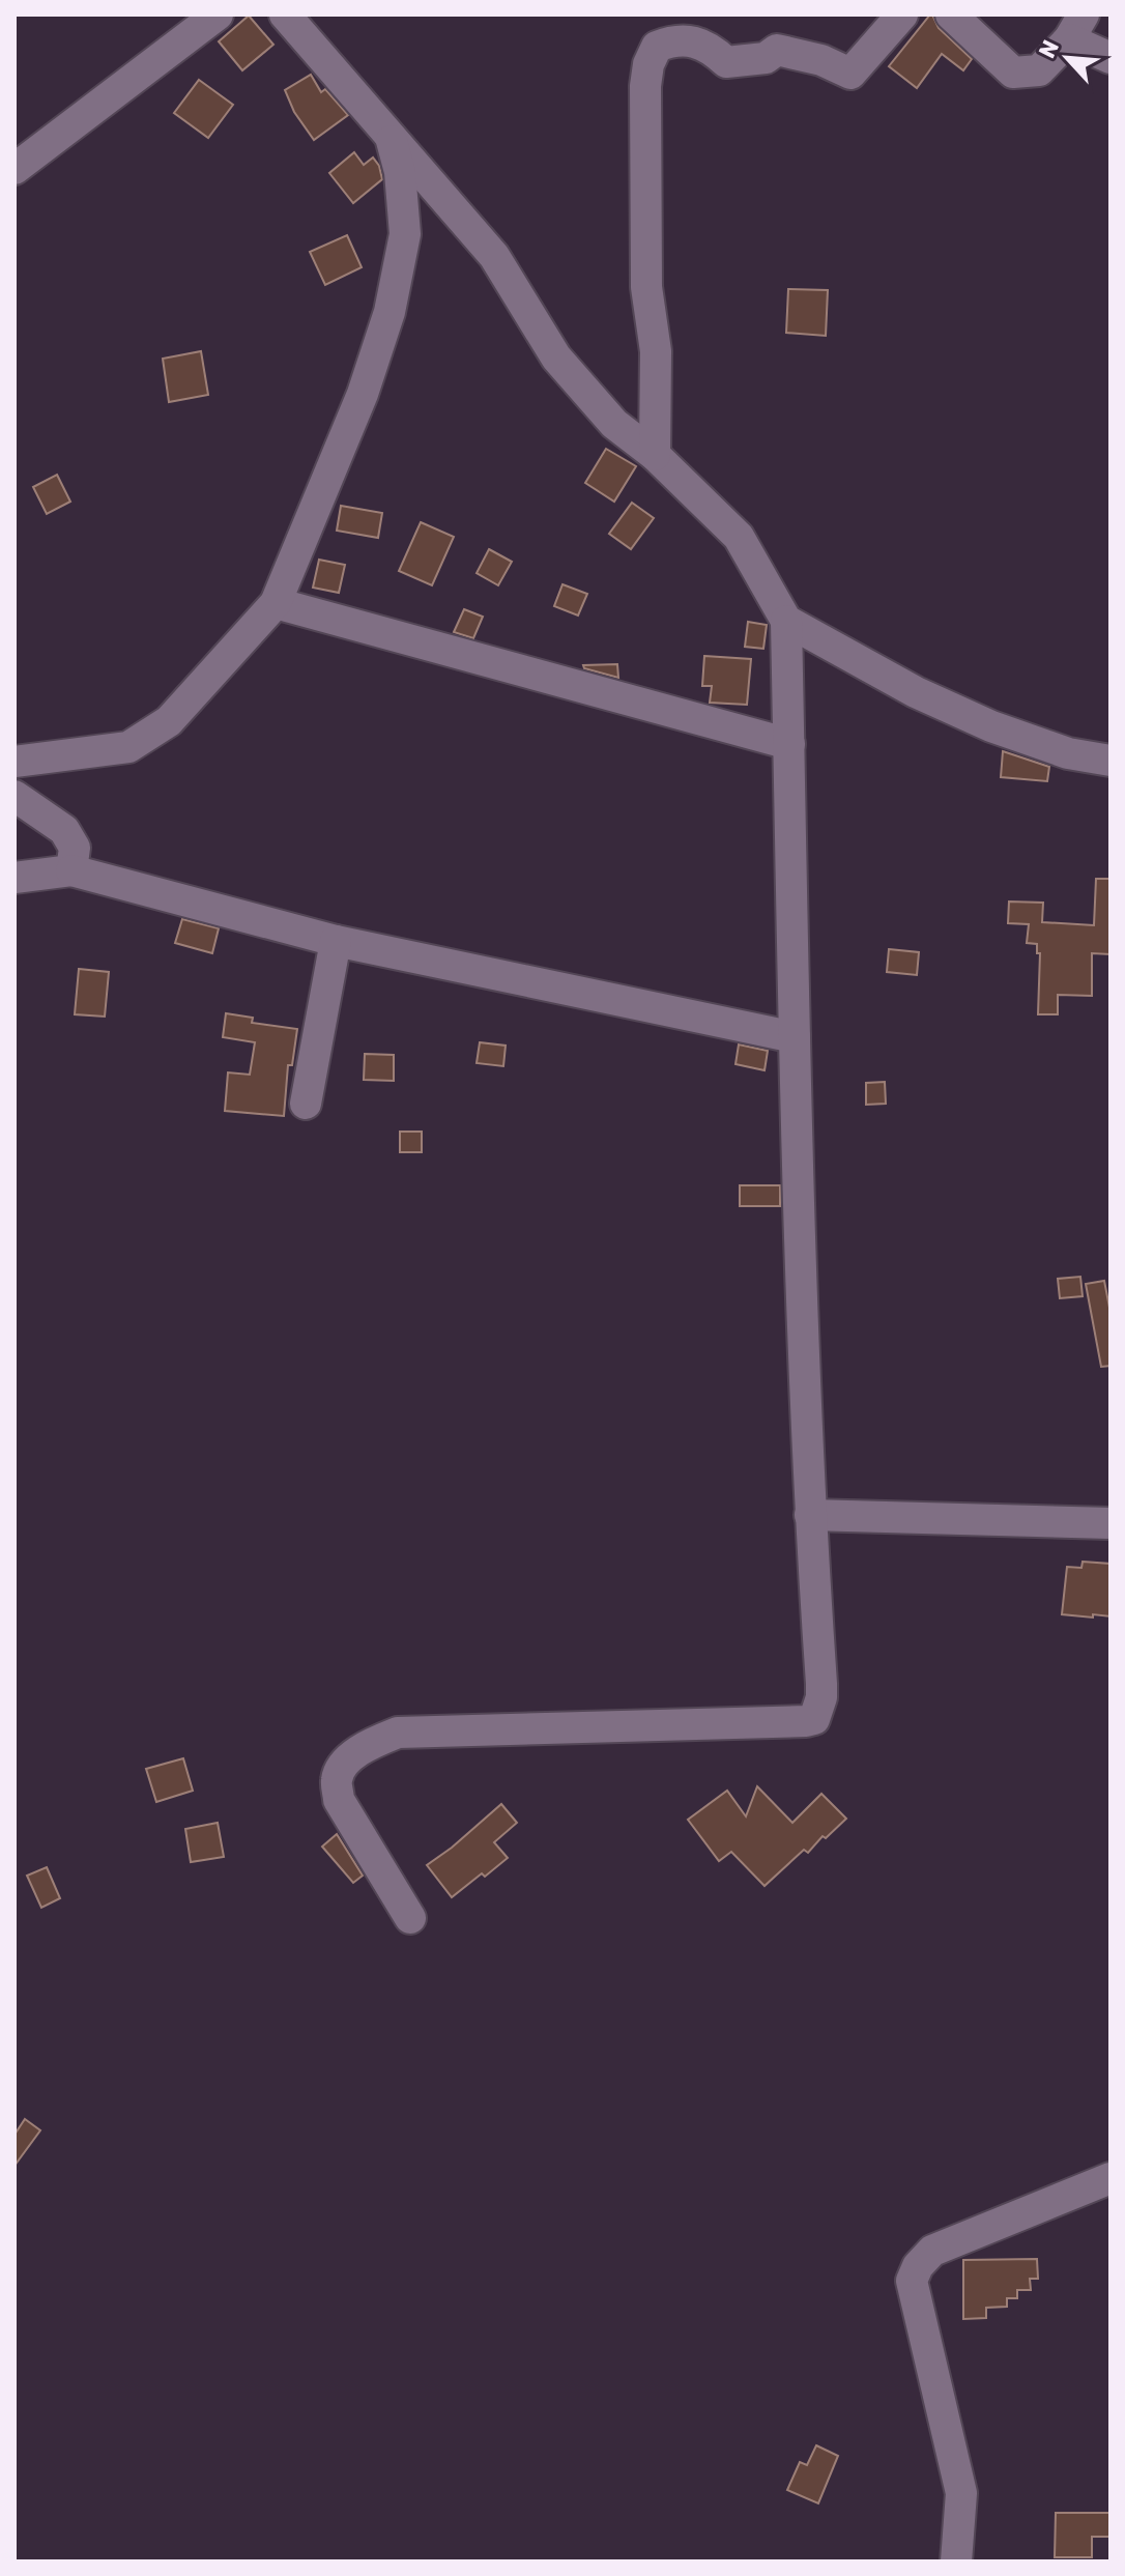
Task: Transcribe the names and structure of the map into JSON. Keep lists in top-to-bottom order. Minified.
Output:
{"north":"top left"}
